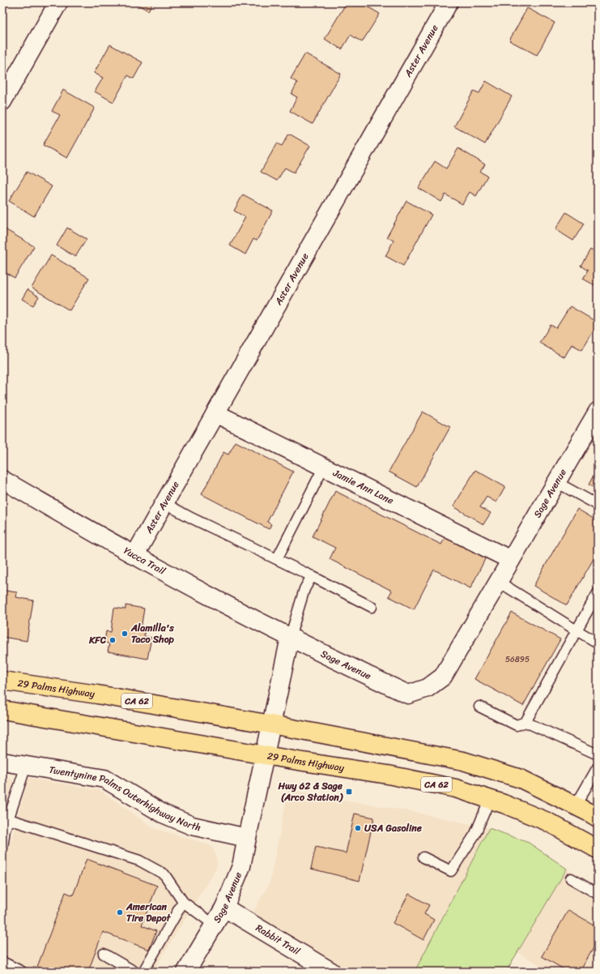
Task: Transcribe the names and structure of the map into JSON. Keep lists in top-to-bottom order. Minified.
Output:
{"streets":{"main road":["29 Palms Highway","CA 62"],"street":["Aster Avenue","Jamie Ann Lane","Sage Avenue","Yucca Trail","Twentynine Palms Outerhighway North","Rabbit Trail"]},"crossings":[["Aster Avenue","Jamie Ann Lane"],["Aster Avenue","Yucca Trail"],["Jamie Ann Lane","Sage Avenue"],["Sage Avenue","Yucca Trail"],["Sage Avenue","29 Palms Highway"],["Sage Avenue","Twentynine Palms Outerhighway North"],["Sage Avenue","Rabbit Trail"]],"places":{"other":["Alamilla's Taco Shop","KFC","USA Gasoline","American Tire Depot"],"transit":["Hwy 62 & Sage (Arco Station)"]},"house_numbers":["56895"]}
